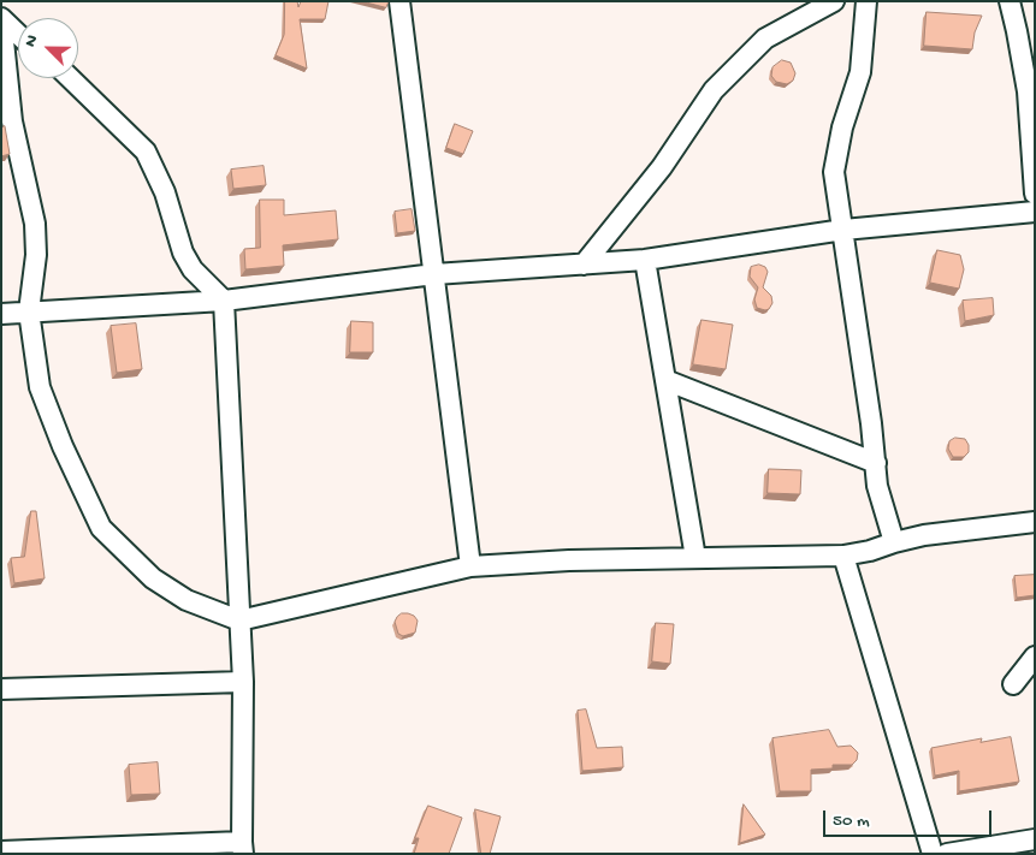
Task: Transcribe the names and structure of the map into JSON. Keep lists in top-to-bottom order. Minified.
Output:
{"scale_bar":"50 m","north":"top left"}
